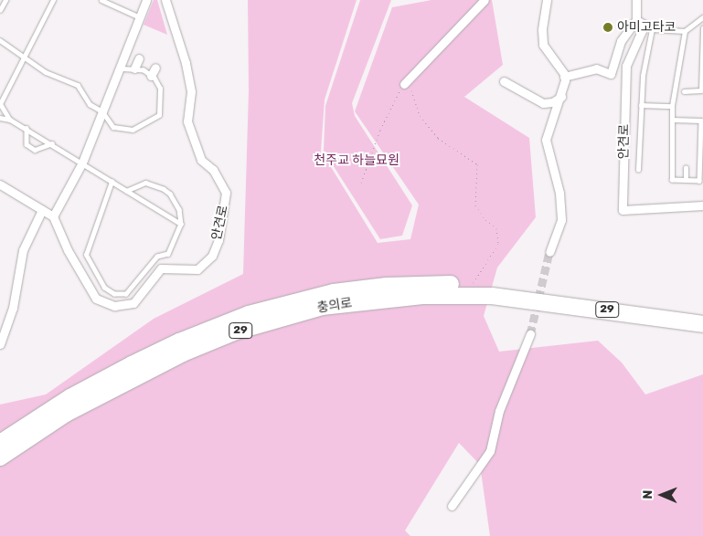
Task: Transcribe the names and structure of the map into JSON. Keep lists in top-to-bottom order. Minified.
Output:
{"streets":{"highway":["충의로","29"],"street":["안견로"]},"parks":["천주교 하늘묘원"],"places":["아미고타코"],"north":"left"}
